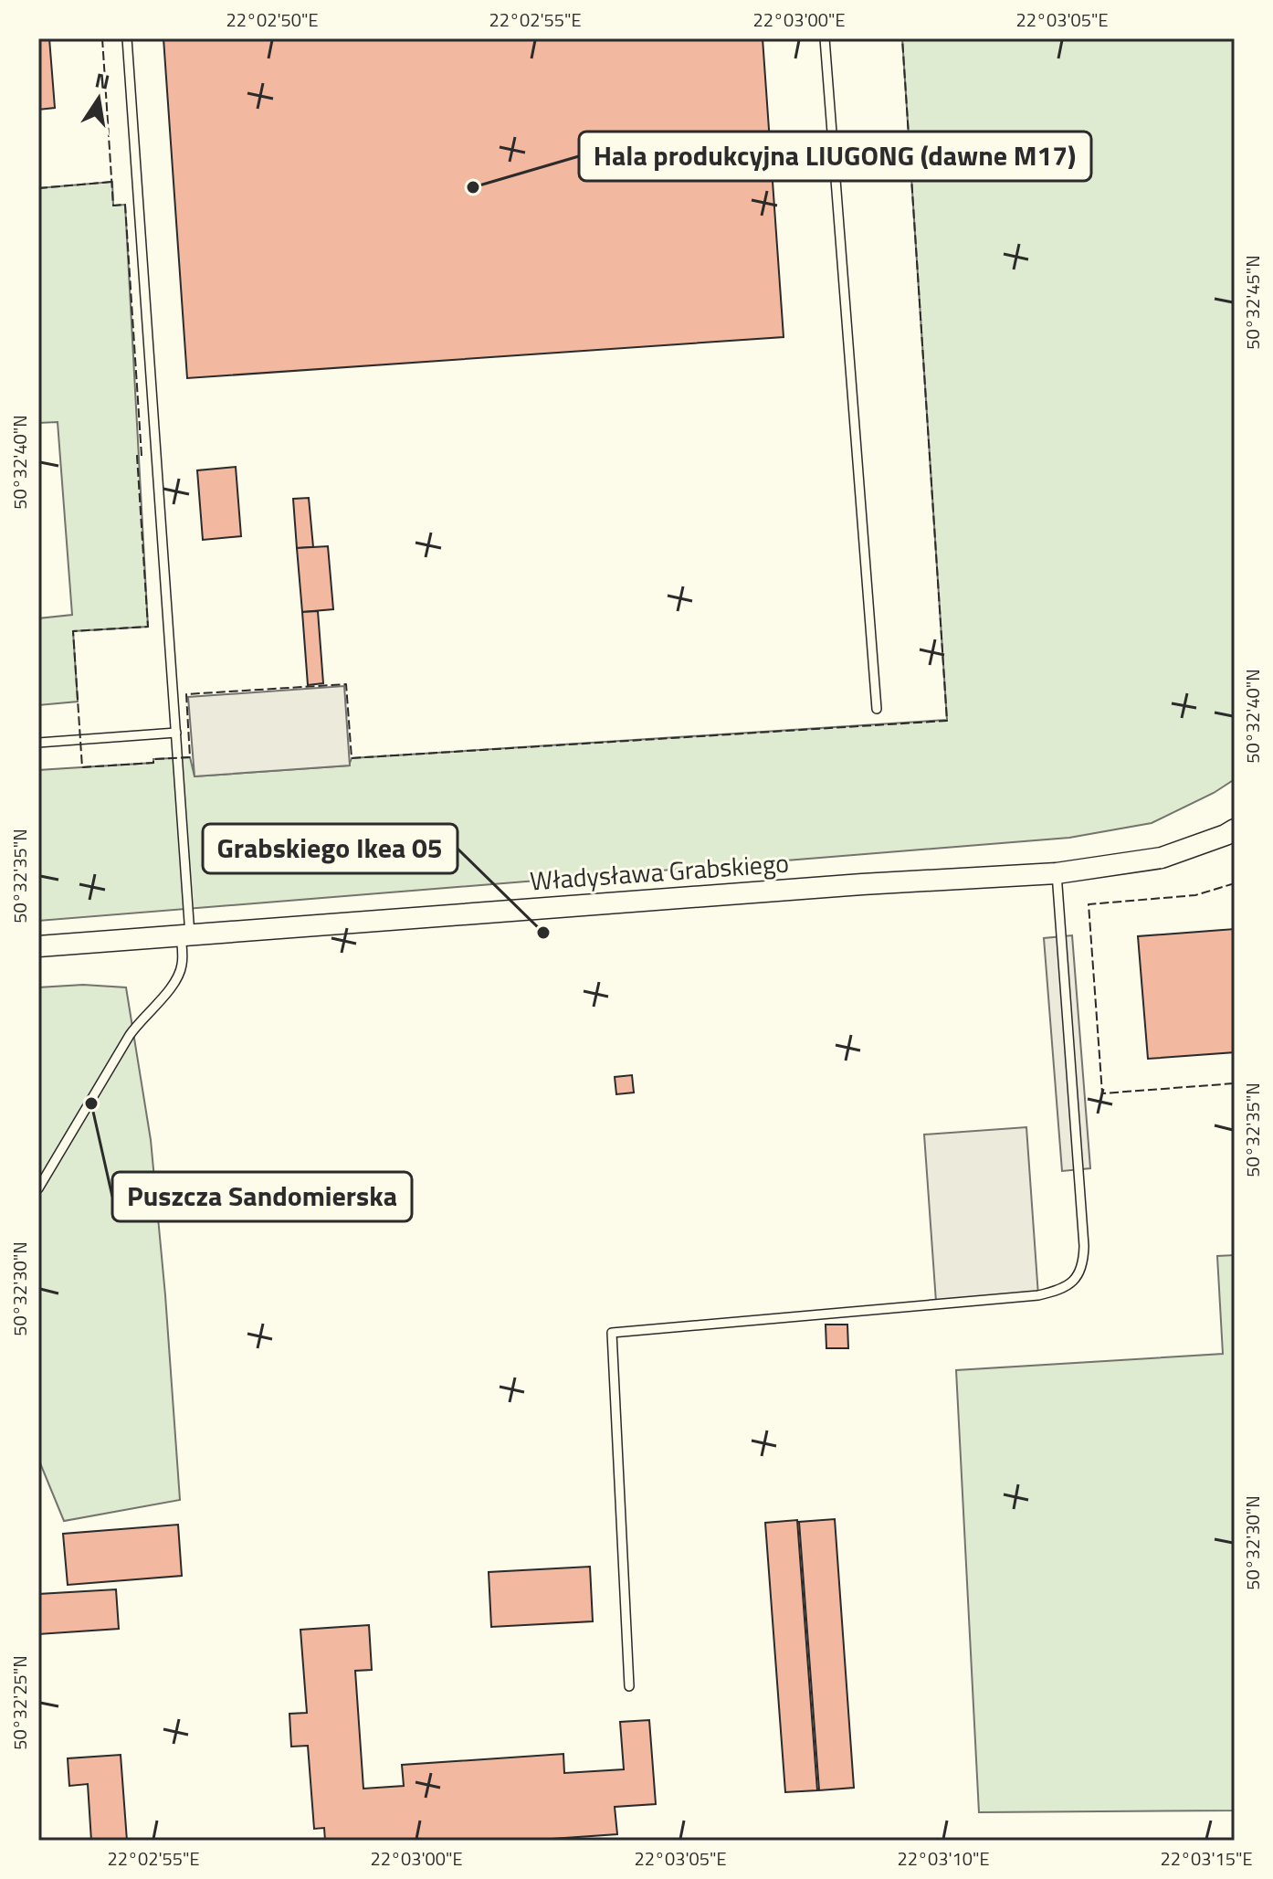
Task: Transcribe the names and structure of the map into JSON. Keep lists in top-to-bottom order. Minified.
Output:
{"streets":{"street":["Władysława Grabskiego"]},"places":["Hala produkcyjna LIUGONG (dawne M17)","Grabskiego Ikea 05","Puszcza Sandomierska"],"north":"top","coordinates":["22°02'50\"E","22°02'55\"E","22°03'00\"E","22°03'05\"E","50°32'45\"N","50°32'40\"N","50°32'35\"N","50°32'30\"N","50°32'25\"N","22°03'10\"E","22°03'15\"E"]}
